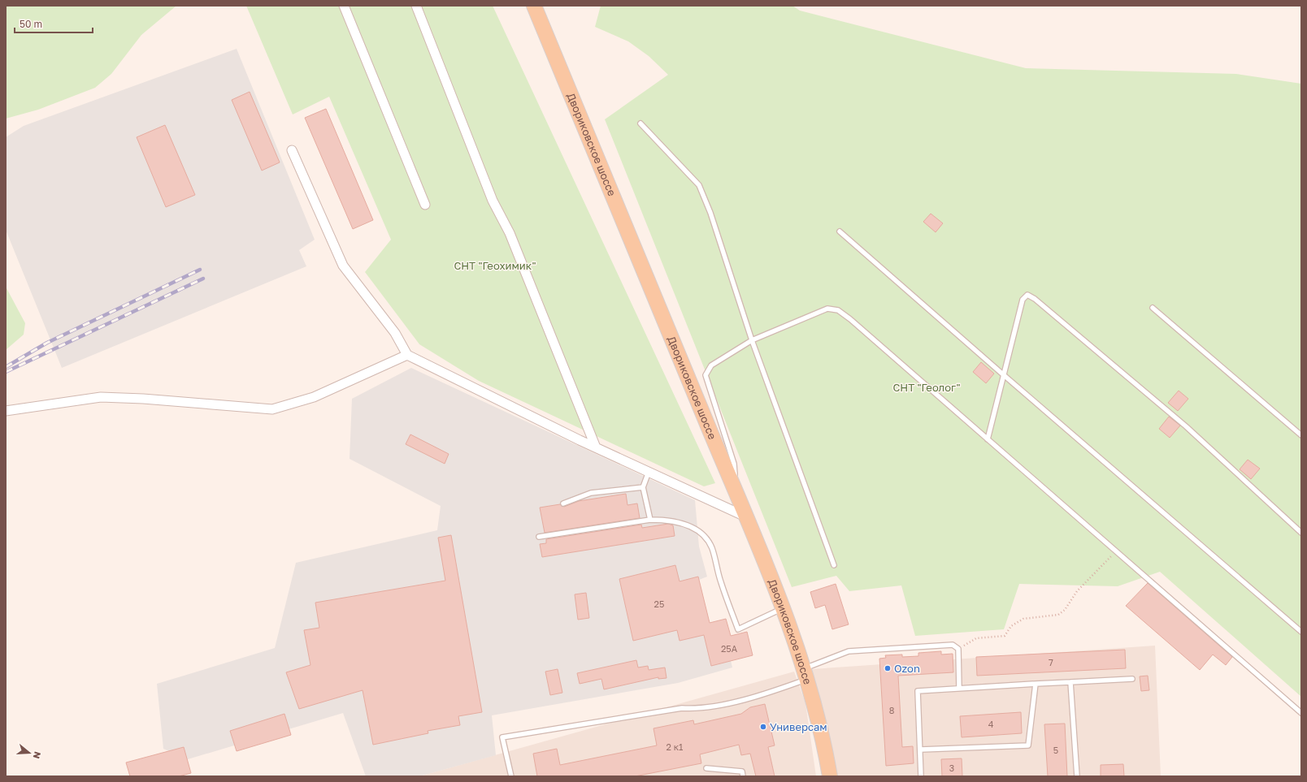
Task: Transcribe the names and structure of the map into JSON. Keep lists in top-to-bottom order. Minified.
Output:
{"streets":{"main road":["Двориковское шоссе"]},"parks":["СНТ \"Геохимик\"","СНТ \"Геолог\""],"places":["Ozon","Универсам"],"house_numbers":["25","25А","7","8","4","2 к1","5","3"],"scale_bar":"50 m","north":"right"}
